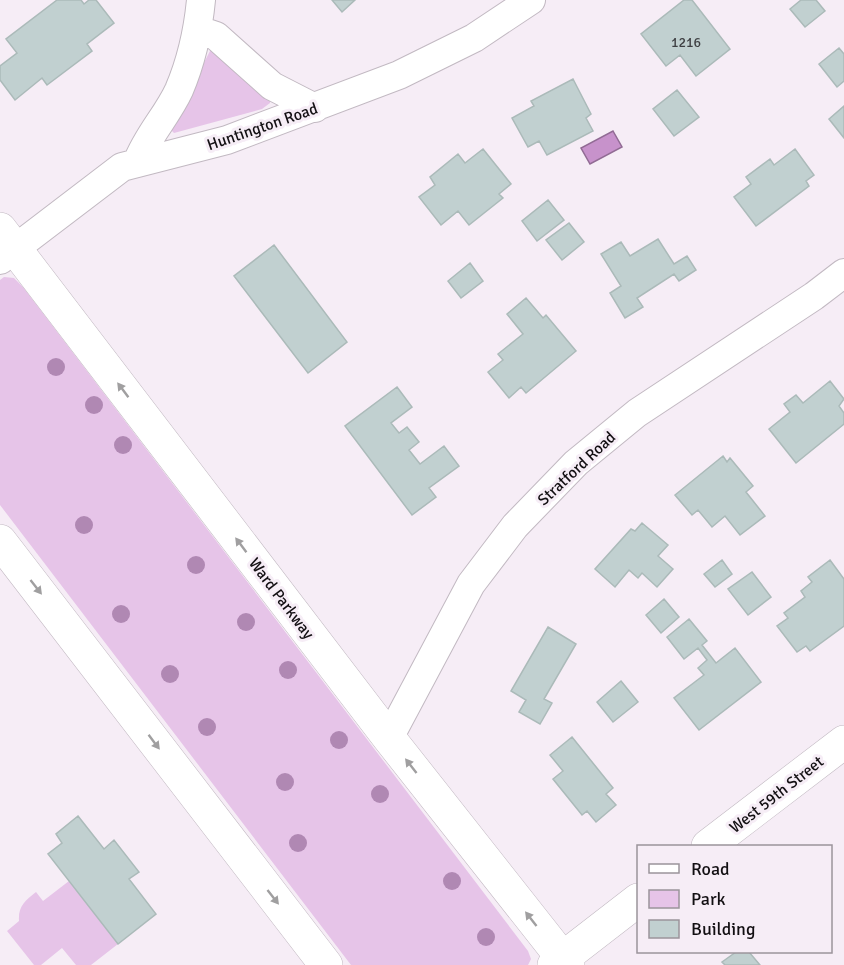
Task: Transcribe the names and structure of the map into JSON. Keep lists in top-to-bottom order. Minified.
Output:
{"streets":{"main road":["Ward Parkway","West 59th Street"],"street":["Huntington Road","Stratford Road"]},"crossings":[["Huntington Road","Ward Parkway"],["Stratford Road","Ward Parkway"]],"house_numbers":["1216"],"legend":["Road","Park","Building"]}
